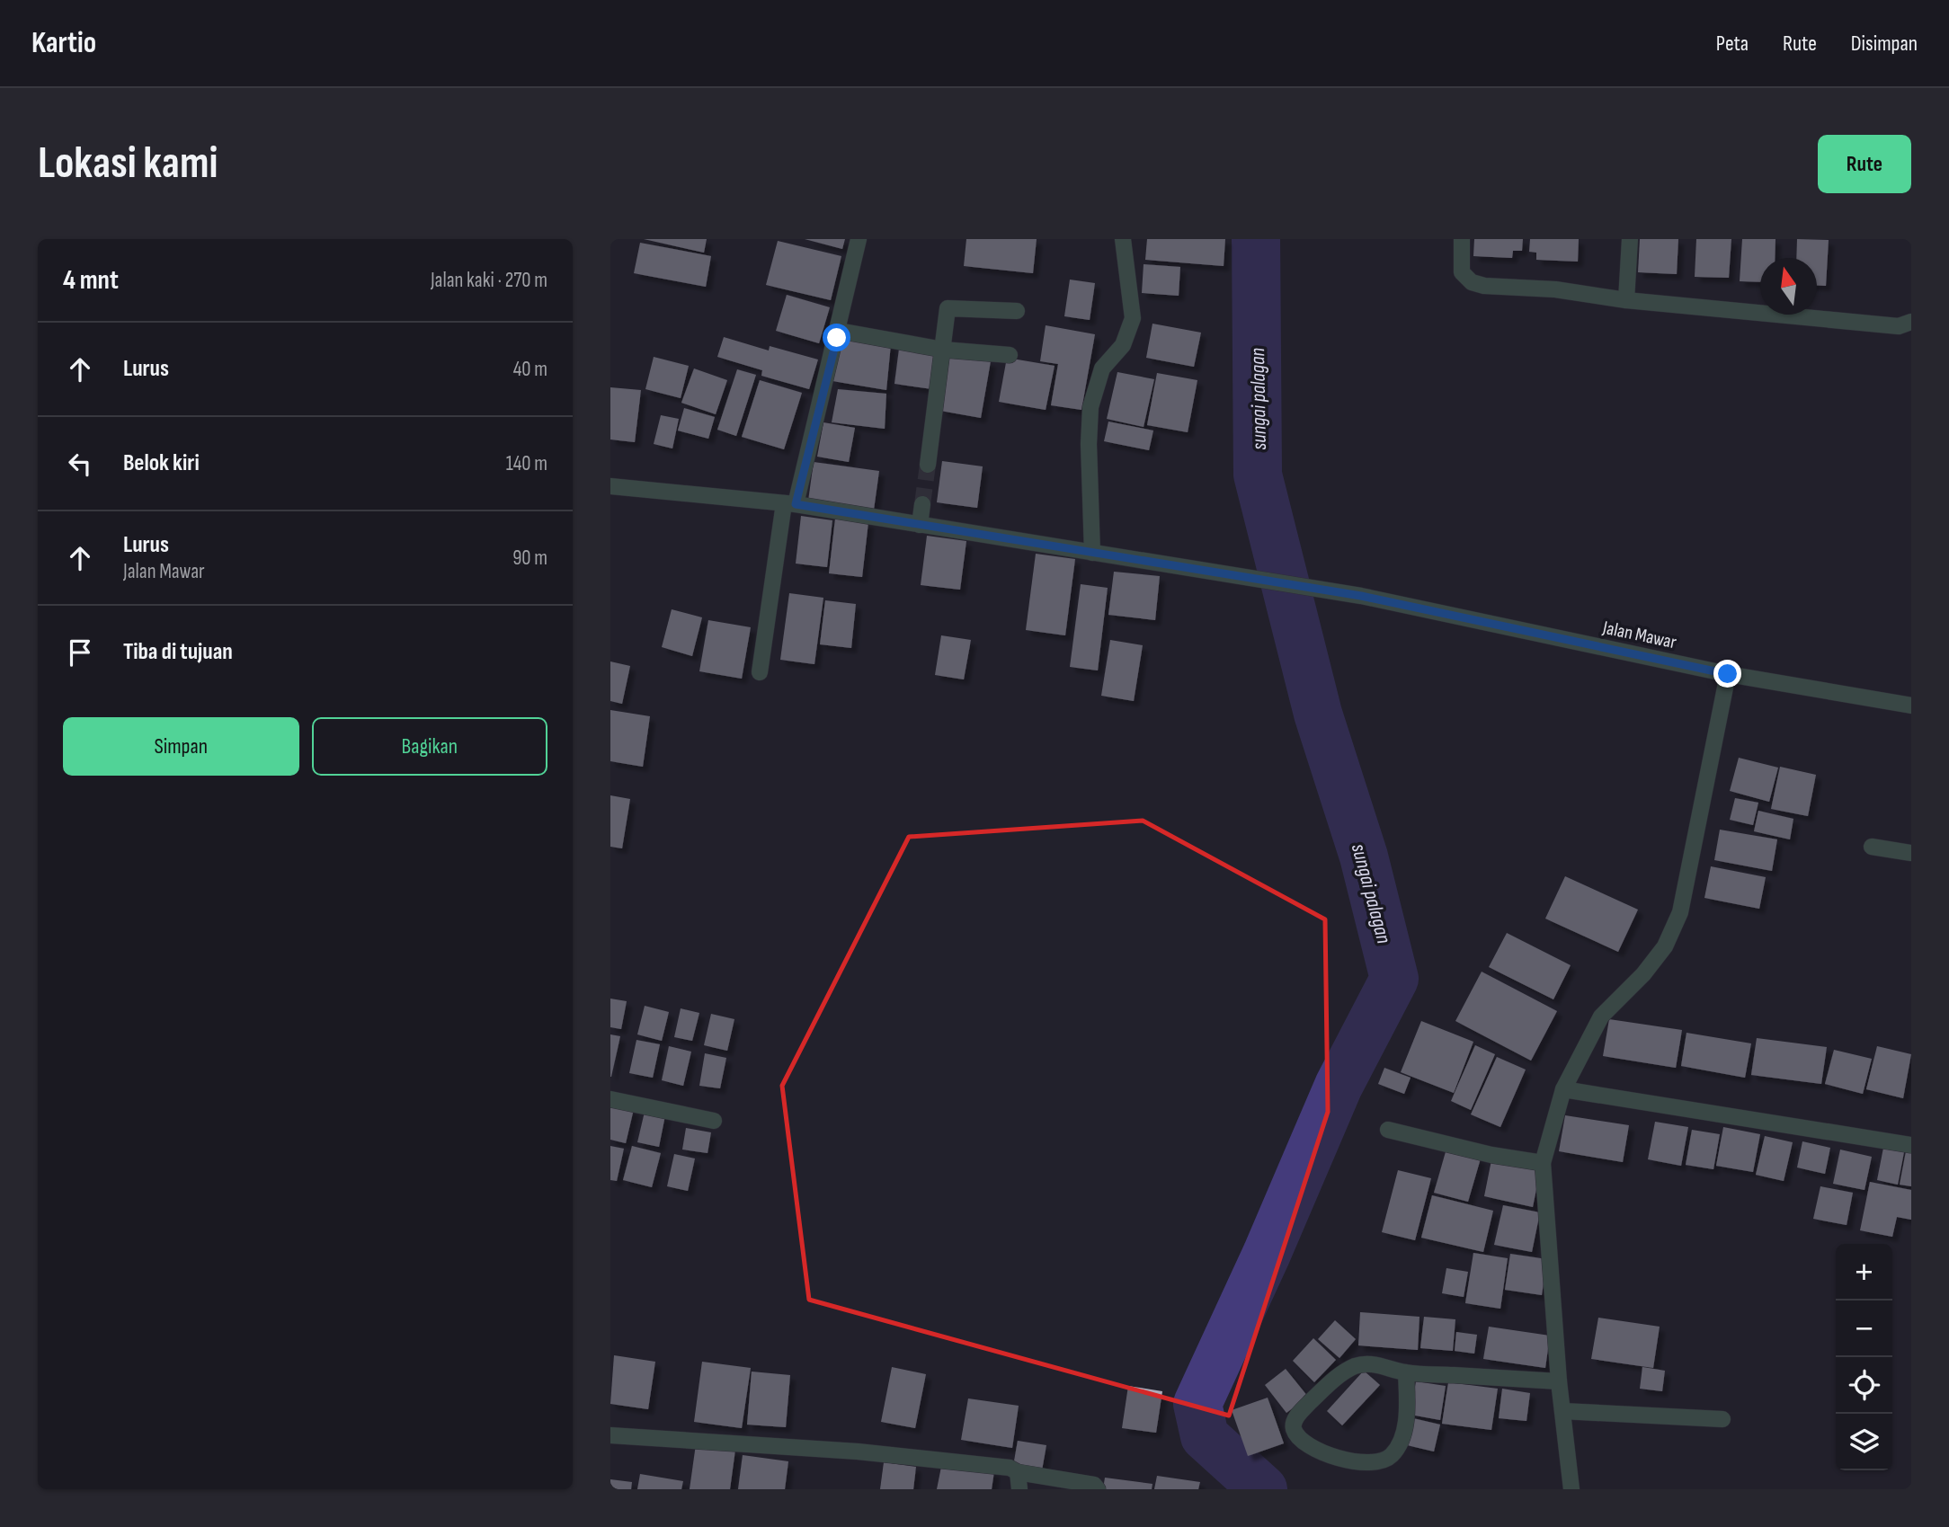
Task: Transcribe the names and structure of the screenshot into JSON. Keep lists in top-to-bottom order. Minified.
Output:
{"streets":{"street":["Jalan Mawar"]},"water":["sungai palagan"],"north":"top","page":{"header":"Kartio","nav":["Peta","Rute","Disimpan"],"buttons":["Rute",["Simpan","Bagikan"]],"title":"Lokasi kami","heading":["4 mnt","Jalan kaki · 270 m"],"list":[["Lurus","40 m"],["Belok kiri","140 m"],["Lurus","Jalan Mawar","90 m"],"Tiba di tujuan"],"map_buttons":["+","−"]}}
